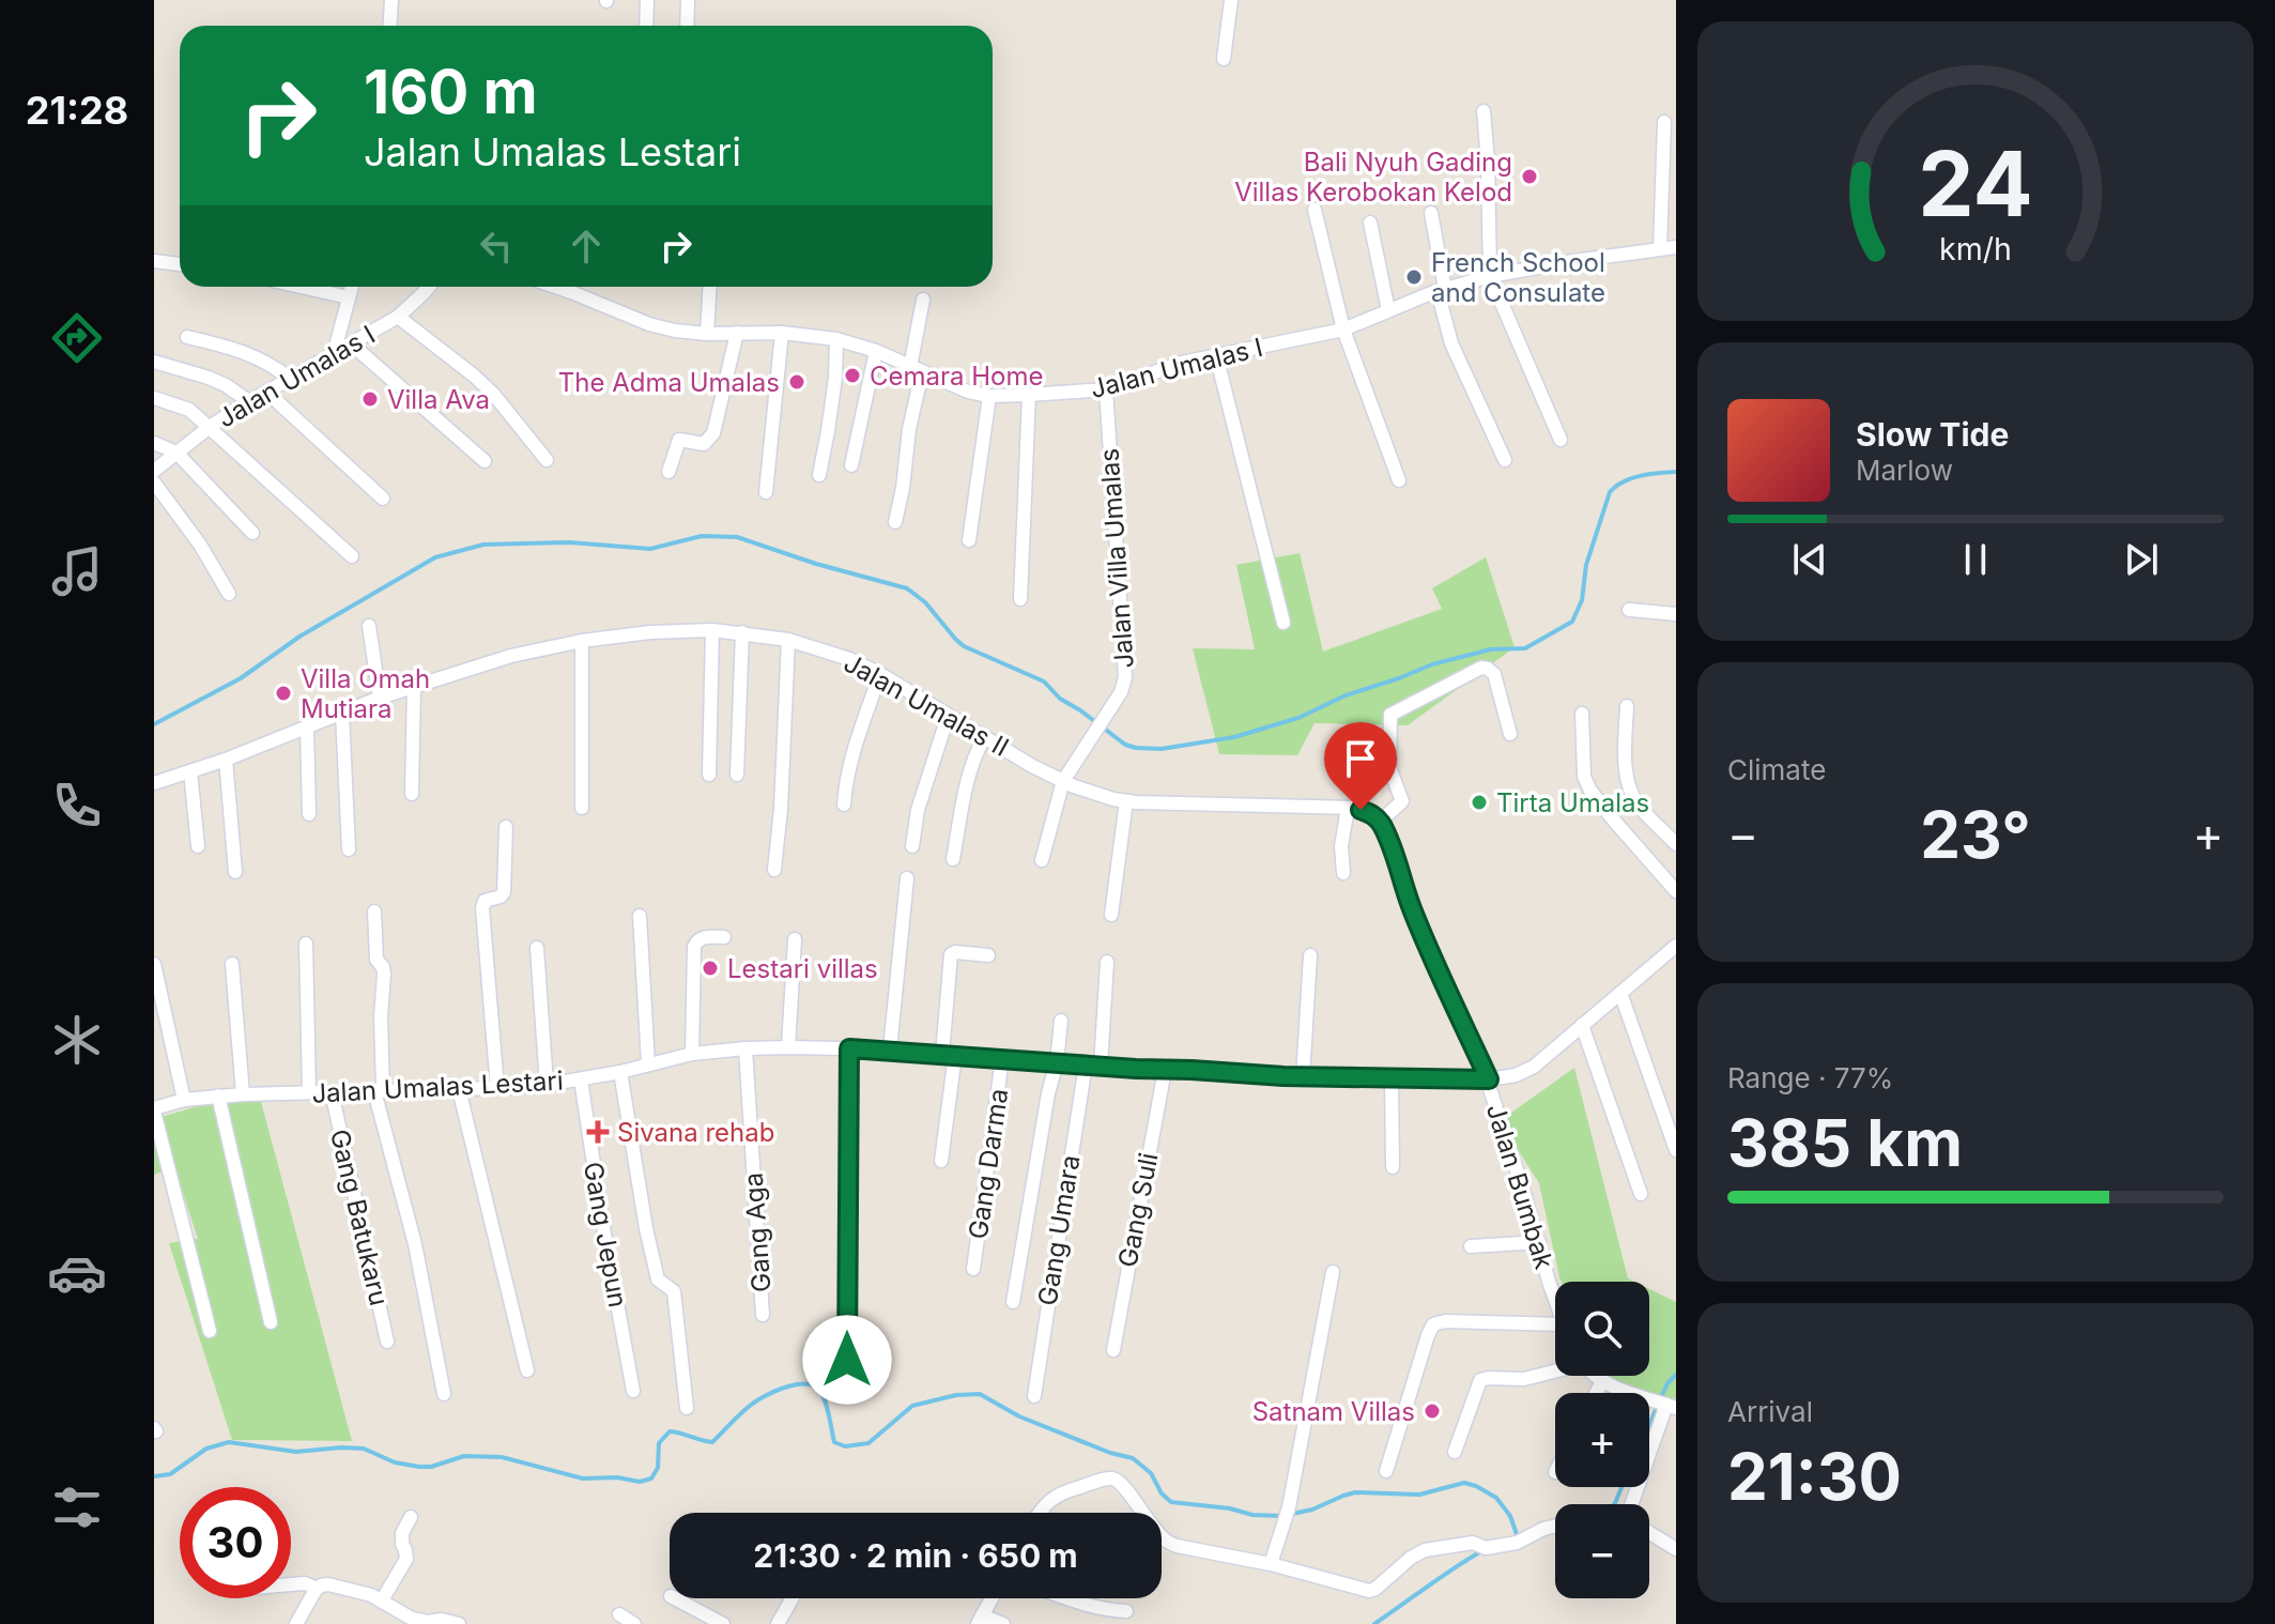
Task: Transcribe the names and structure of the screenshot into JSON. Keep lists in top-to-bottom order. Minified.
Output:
{"streets":{"street":["Jalan Umalas I","Jalan Villa Umalas","Jalan Umalas II","Jalan Umalas Lestari","Gang Darma","Jalan Bumbak","Gang Suli","Gang Batukaru","Gang Umara","Gang Aga","Gang Jepun"]},"crossings":[["Jalan Umalas I","Jalan Villa Umalas"],["Jalan Villa Umalas","Jalan Umalas II"],["Jalan Umalas Lestari","Gang Darma"],["Jalan Umalas Lestari","Jalan Bumbak"],["Jalan Umalas Lestari","Gang Suli"],["Jalan Umalas Lestari","Gang Batukaru"],["Jalan Umalas Lestari","Gang Umara"],["Jalan Umalas Lestari","Gang Aga"],["Jalan Umalas Lestari","Gang Jepun"]],"places":{"other":["Bali Nyuh Gading Villas Kerobokan Kelod","French School and Consulate","Cemara Home","The Adma Umalas","Villa Ava","Villa Omah Mutiara","Tirta Umalas","Lestari villas","Satnam Villas"],"health":["Sivana rehab"]},"page":{"tabs":"21:28","turn":["160 m","Jalan Umalas Lestari"],"song":["Slow Tide","Marlow"],"tile":["Climate",["Range · 77%","385 km"],["Arrival","21:30"]],"heat":["−","23°","+"],"map_buttons":["+","−"],"limit":"30","trip":"21:30 · 2 min · 650 m","gauge":["24","km/h"]}}
